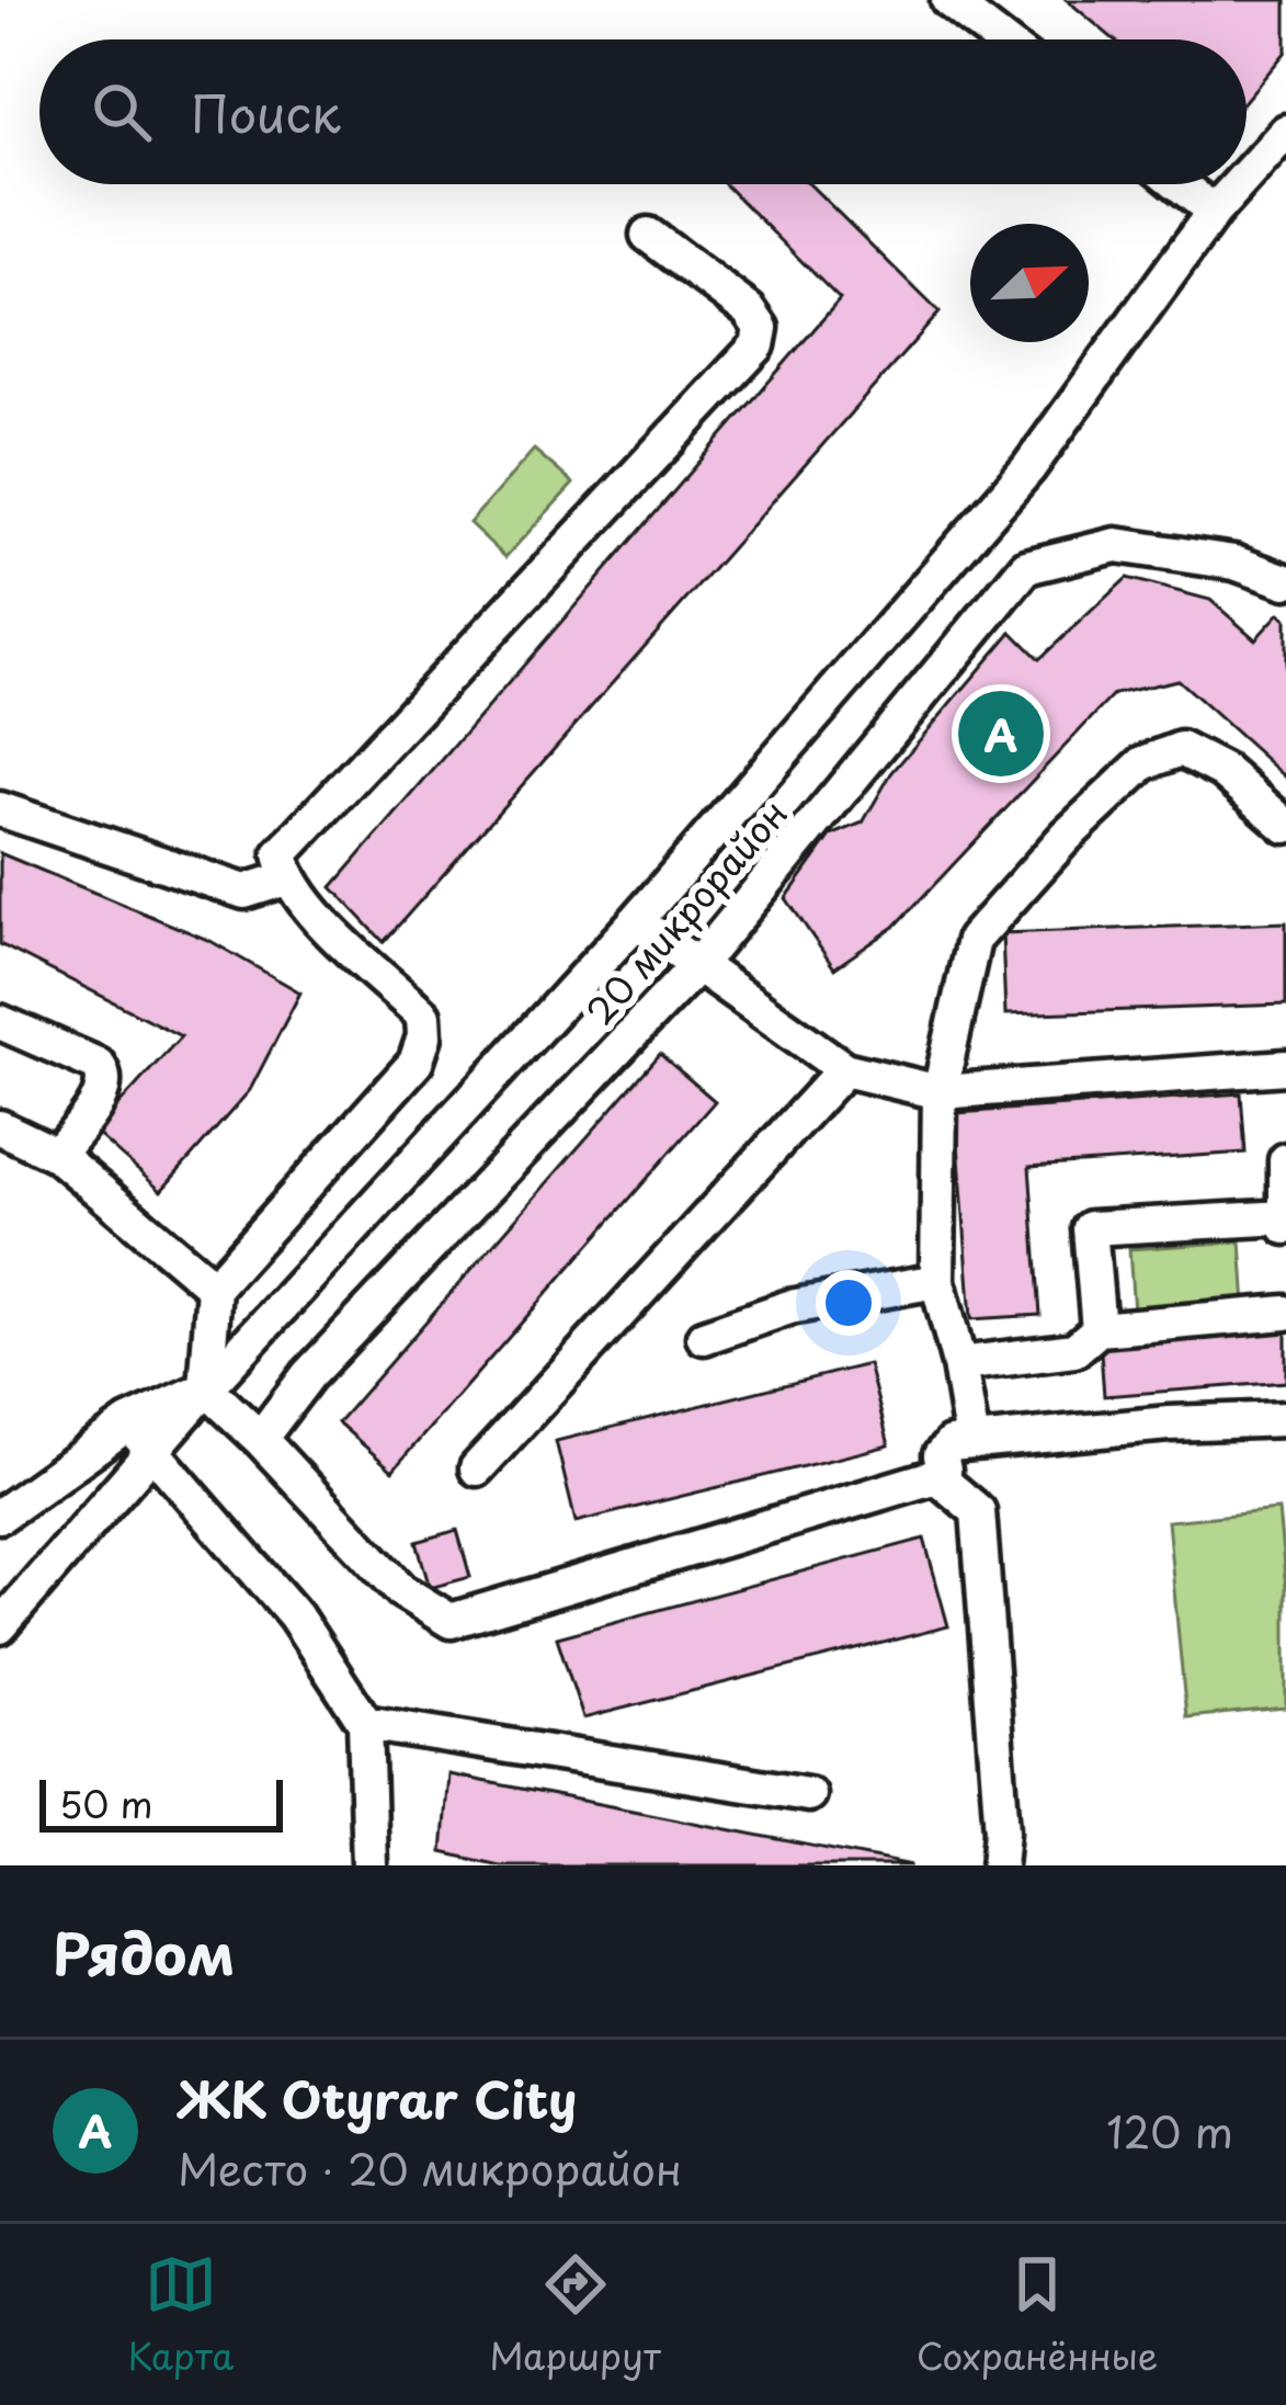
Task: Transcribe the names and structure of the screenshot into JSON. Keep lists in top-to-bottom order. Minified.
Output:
{"streets":{"street":["20 микрорайон"]},"scale_bar":"50 m","north":"top right","page":{"search":"Поиск","pins":"A","scale":"50 m","heading":"Рядом","list":[{"mark":"A","name":"ЖК Otyrar City","note":"Место · 20 микрорайон","value":"120 m"}],"nav":["Карта","Маршрут","Сохранённые"]}}
